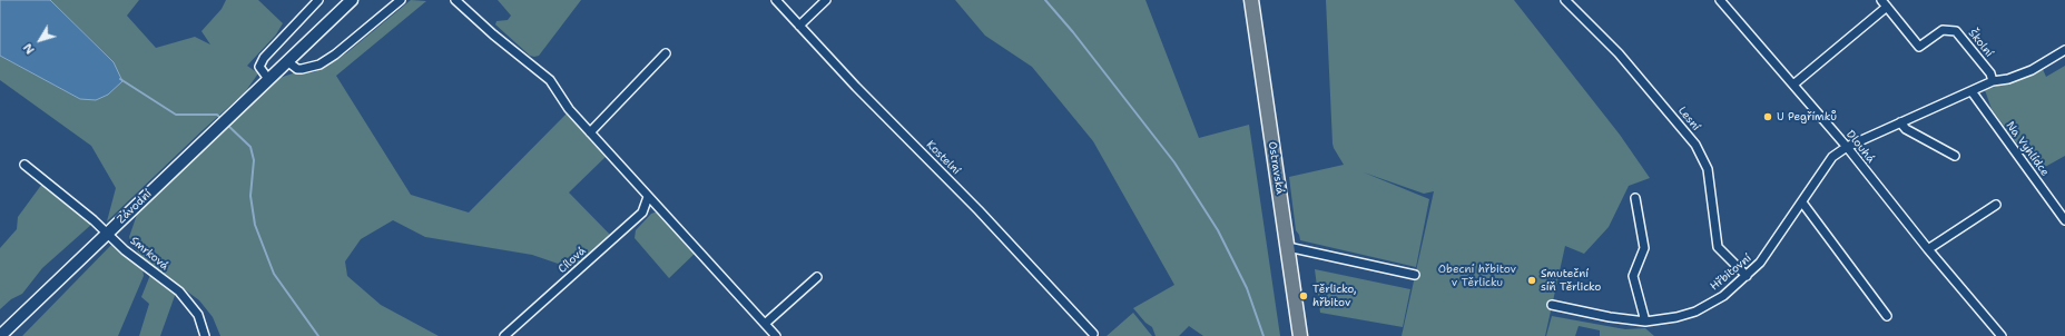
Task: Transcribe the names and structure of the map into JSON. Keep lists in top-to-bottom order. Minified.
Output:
{"streets":{"main road":["Ostravská","Závodní"],"street":["Školní","Lesní","Dlouhá","Na Vyhlídce","Kostelní","Smrková","Cílová","Hřbitovní"]},"crossings":[["Lesní","Hřbitovní"],["Dlouhá","Hřbitovní"],["Závodní","Smrková"]],"parks":["Obecní hřbitov v Těrlicku"],"places":["U Pegřímků","Smuteční síň Těrlicko","Těrlicko, hřbitov"],"north":"bottom left"}
